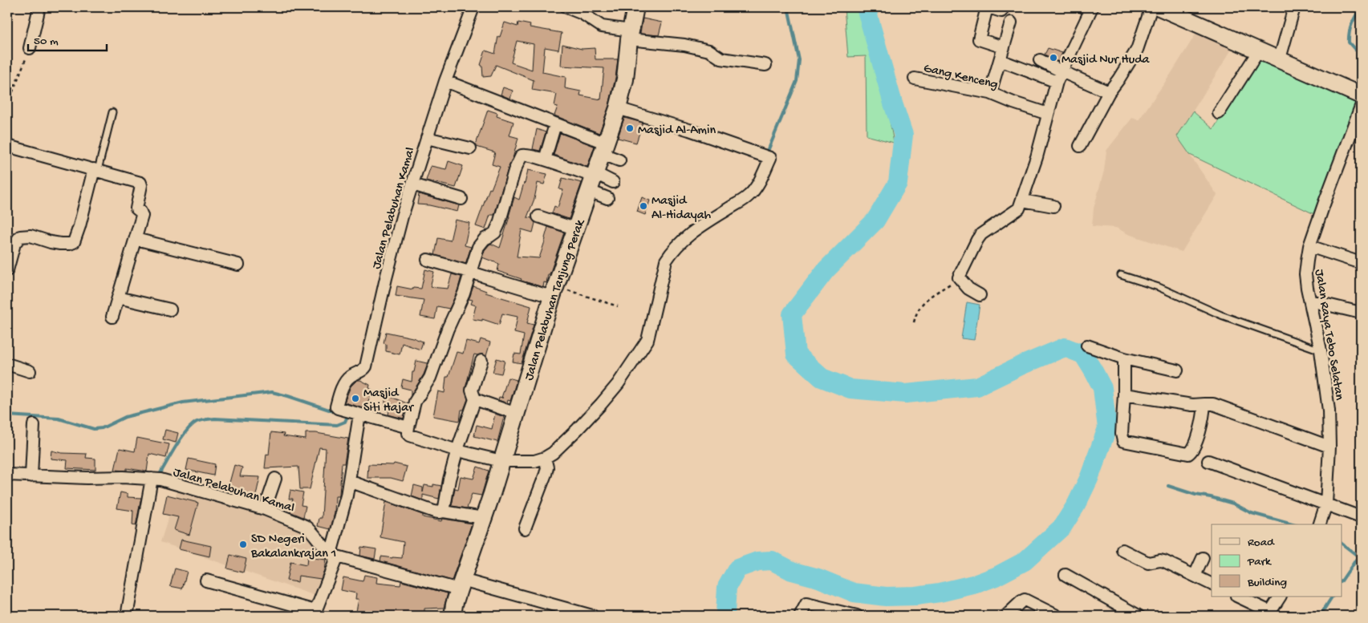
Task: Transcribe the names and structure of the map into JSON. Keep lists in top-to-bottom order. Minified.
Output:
{"streets":{"street":["Gang Kenceng","Jalan Pelabuhan Kamal","Jalan Pelabuhan Tanjung Perak","Jalan Raya Tebo Selatan"]},"places":["Masjid Nur Huda","Masjid Al-Amin","Masjid Al-Hidayah","Masjid Siti Hajar","SD Negeri Bakalankrajan 1"],"legend":["Road","Park","Building"],"scale_bar":"50 m"}
